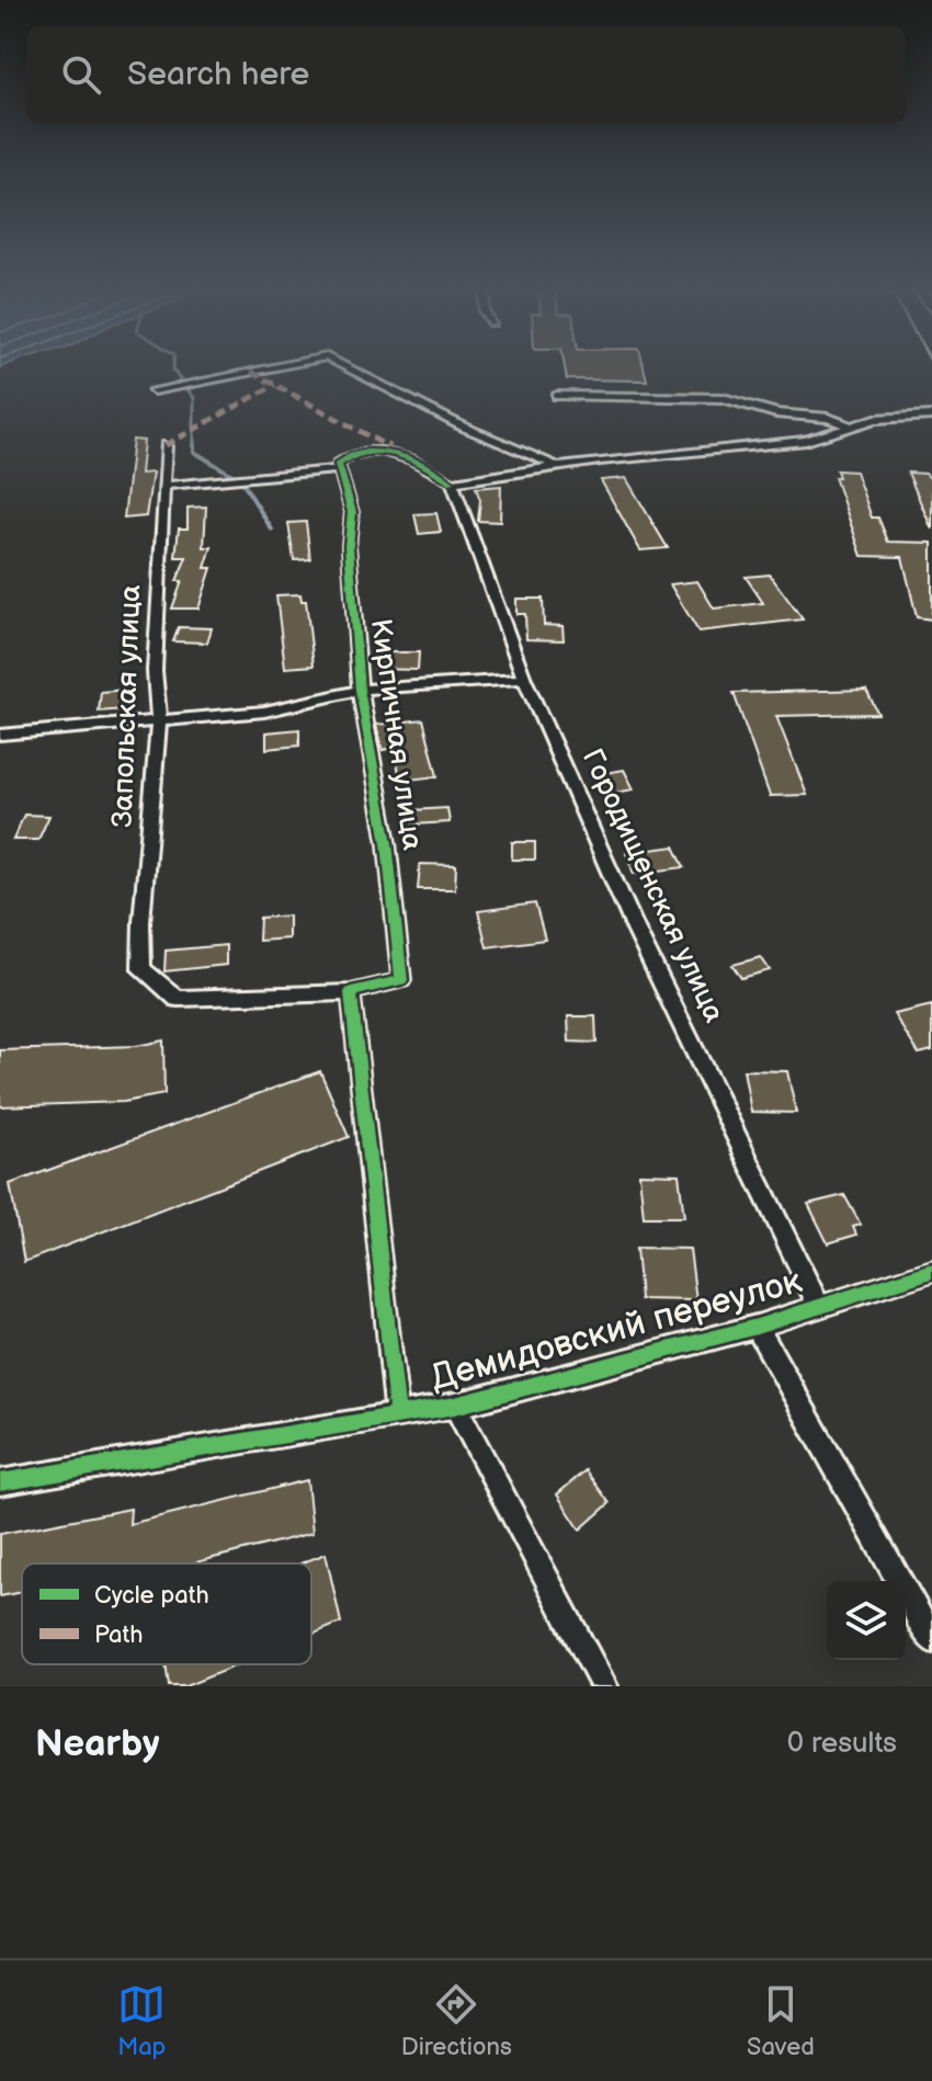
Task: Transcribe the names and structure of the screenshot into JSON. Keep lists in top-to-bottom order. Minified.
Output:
{"streets":{"street":["Запольская улица","Кирпичная улица","Городищенская улица","Демидовский переулок"]},"crossings":[["Запольская улица","Кирпичная улица"],["Городищенская улица","Демидовский переулок"]],"legend":["Cycle path","Path"],"page":{"search":"Search here","heading":["Nearby","0 results"],"nav":["Map","Directions","Saved"]}}
